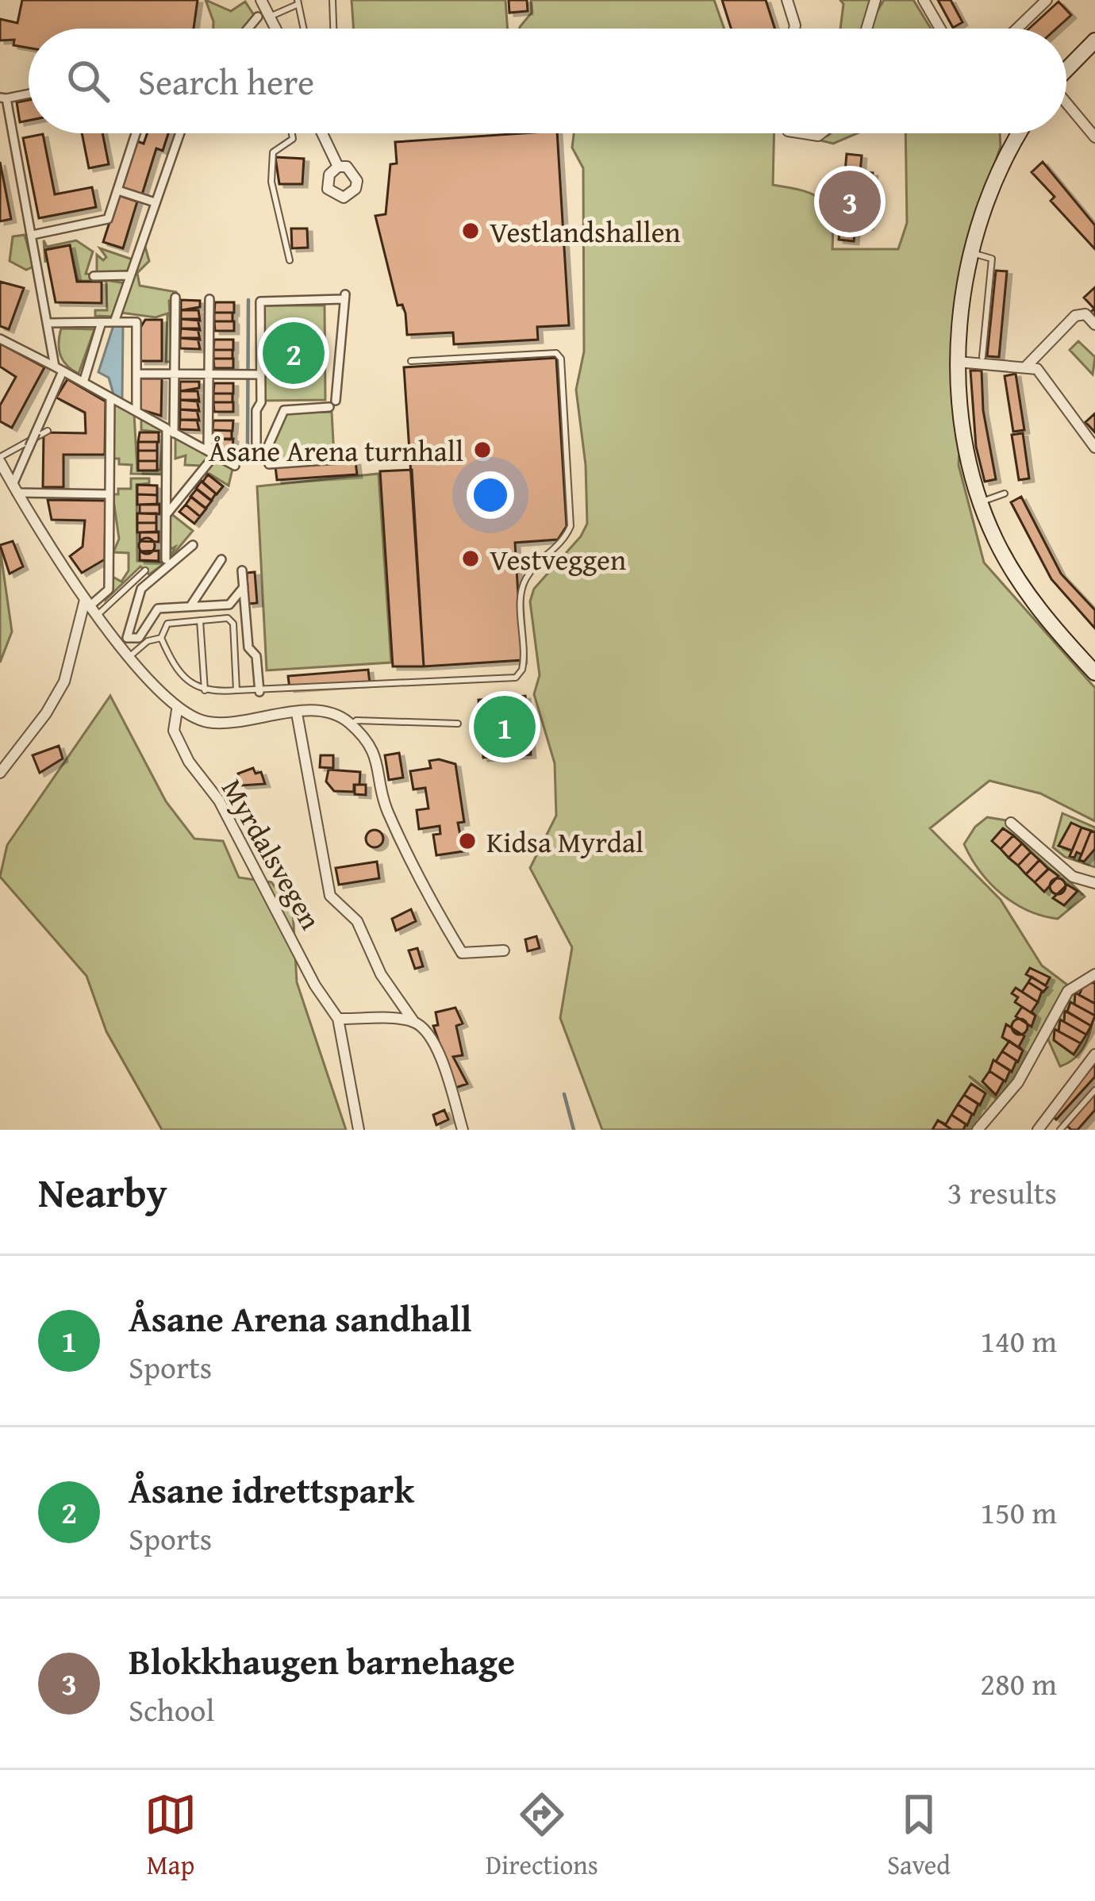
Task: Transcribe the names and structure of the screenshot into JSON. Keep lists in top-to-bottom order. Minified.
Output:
{"streets":{"street":["Myrdalsvegen"]},"places":["Vestlandshallen","Åsane Arena turnhall","Vestveggen","Kidsa Myrdal"],"page":{"search":"Search here","pins":["3","2","1"],"heading":["Nearby","3 results"],"list":[{"mark":"1","name":"Åsane Arena sandhall","note":"Sports","value":"140 m"},{"mark":"2","name":"Åsane idrettspark","note":"Sports","value":"150 m"},{"mark":"3","name":"Blokkhaugen barnehage","note":"School","value":"280 m"}],"nav":["Map","Directions","Saved"]}}
